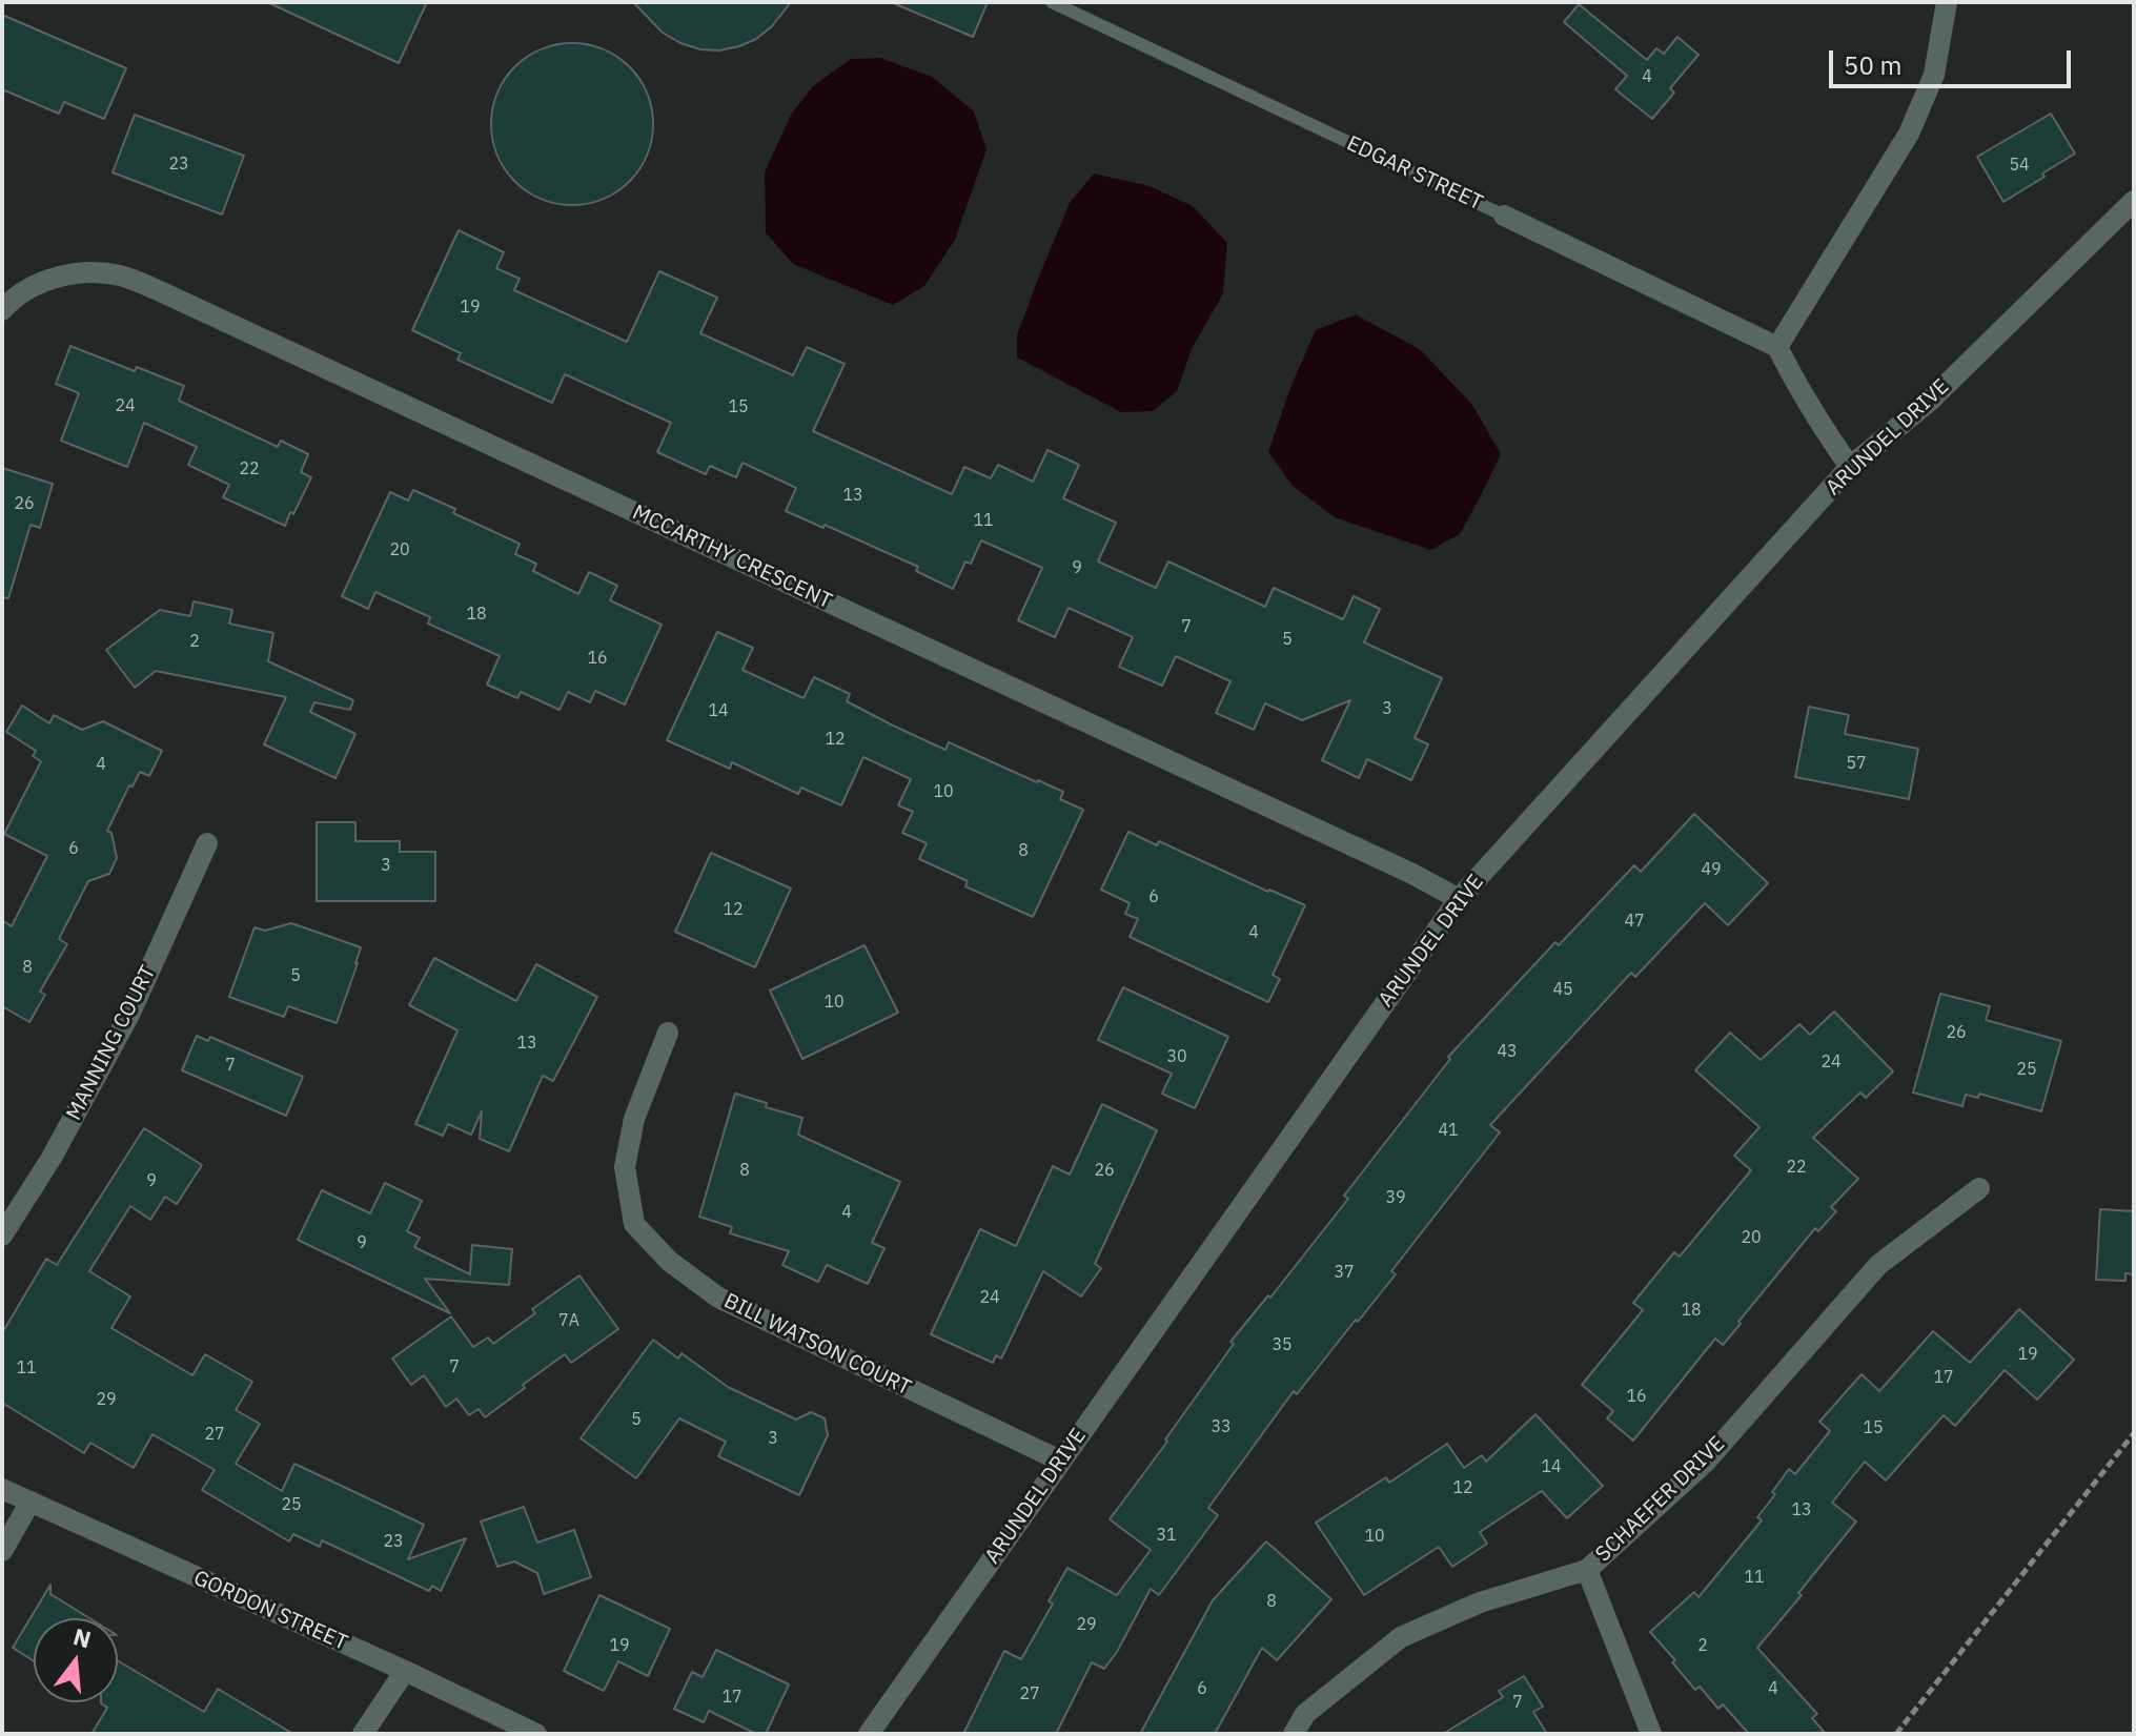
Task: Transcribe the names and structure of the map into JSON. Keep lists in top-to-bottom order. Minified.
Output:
{"streets":{"street":["EDGAR STREET","ARUNDEL DRIVE","MCCARTHY CRESCENT","MANNING COURT","BILL WATSON COURT","SCHAEFER DRIVE","GORDON STREET"]},"crossings":[["ARUNDEL DRIVE","MCCARTHY CRESCENT"],["ARUNDEL DRIVE","BILL WATSON COURT"]],"house_numbers":["4","23","54","19","24","15","22","13","26","11","20","9","18","7","5","2","16","3","14","12","57","4","10","6","8","3","49","6","12","47","4","8","5","45","10","26","13","43","30","24","7","25","41","22","8","26","9","39","4","20","9","37","24","18","7A","35","19","7","11","17","16","29","5","33","15","27","3","14","12","25","13","31","10","23","11","8","29","19","2","6","4","27","17","7"],"scale_bar":"50 m","north":"top"}
